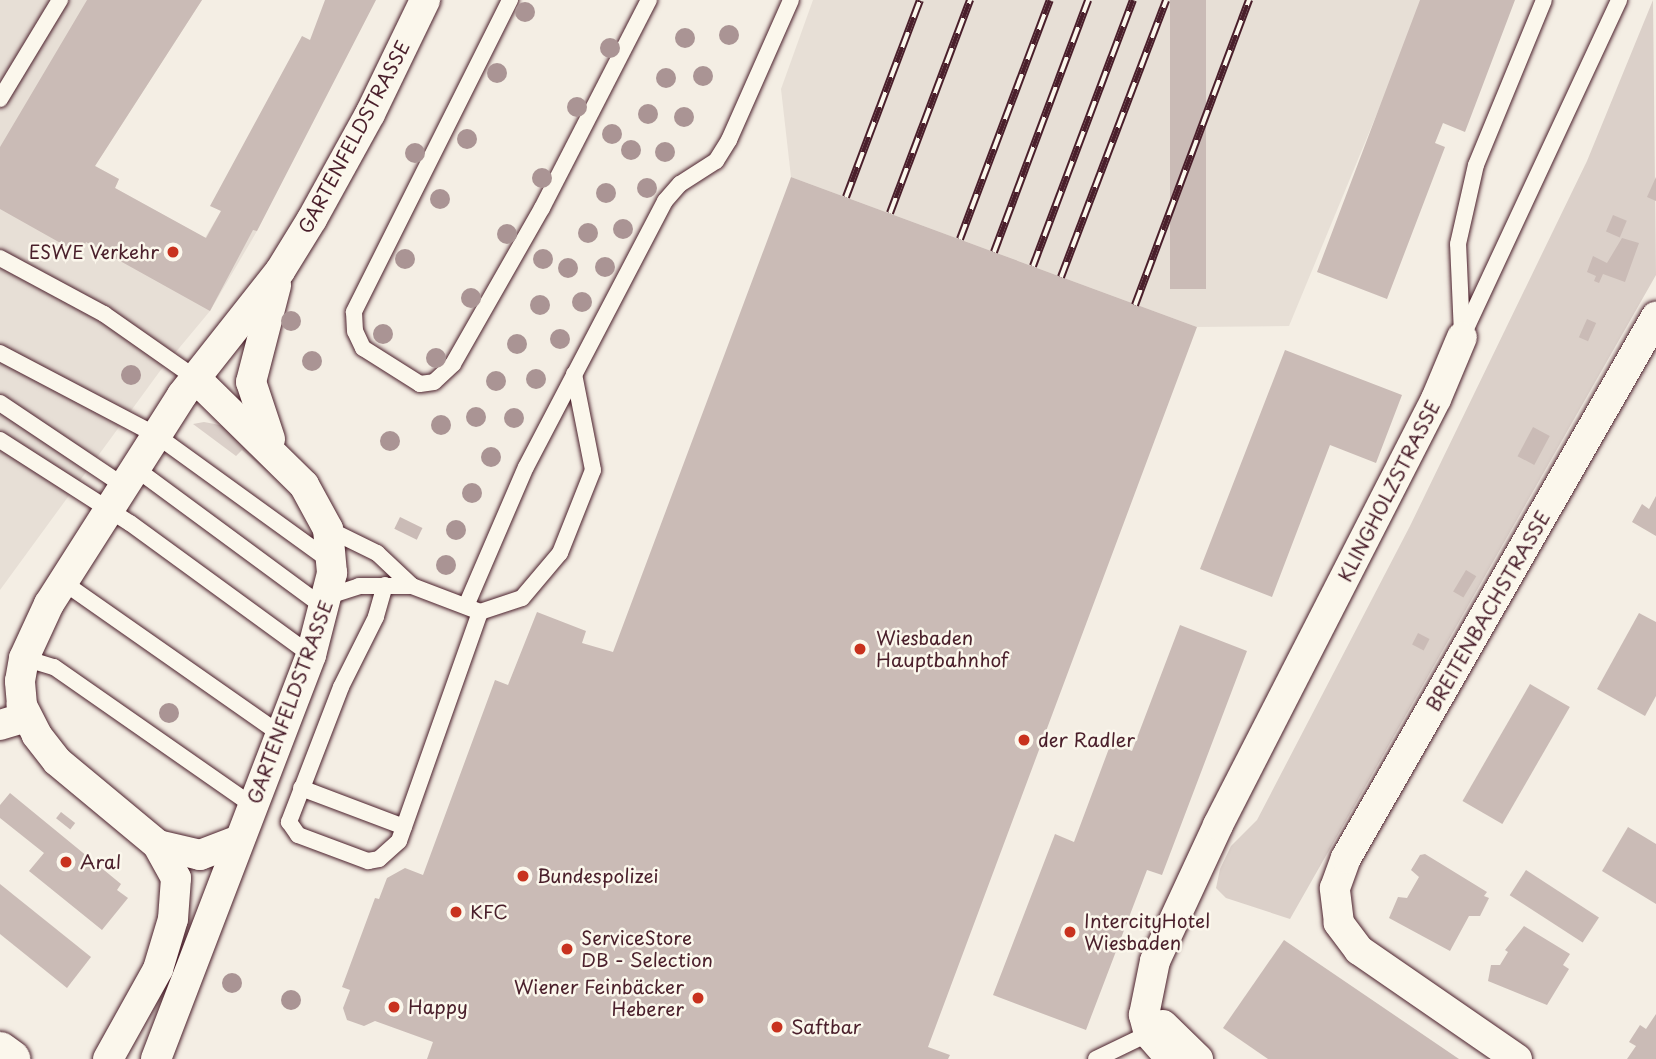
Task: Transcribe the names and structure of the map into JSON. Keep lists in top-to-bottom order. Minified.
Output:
{"streets":{"street":["GARTENFELDSTRASSE","KLINGHOLZSTRASSE","BREITENBACHSTRASSE"]},"places":["ESWE Verkehr","Wiesbaden Hauptbahnhof","der Radler","Aral","Bundespolizei","KFC","IntercityHotel Wiesbaden","ServiceStore DB - Selection","Wiener Feinbäcker Heberer","Happy","Saftbar"]}
